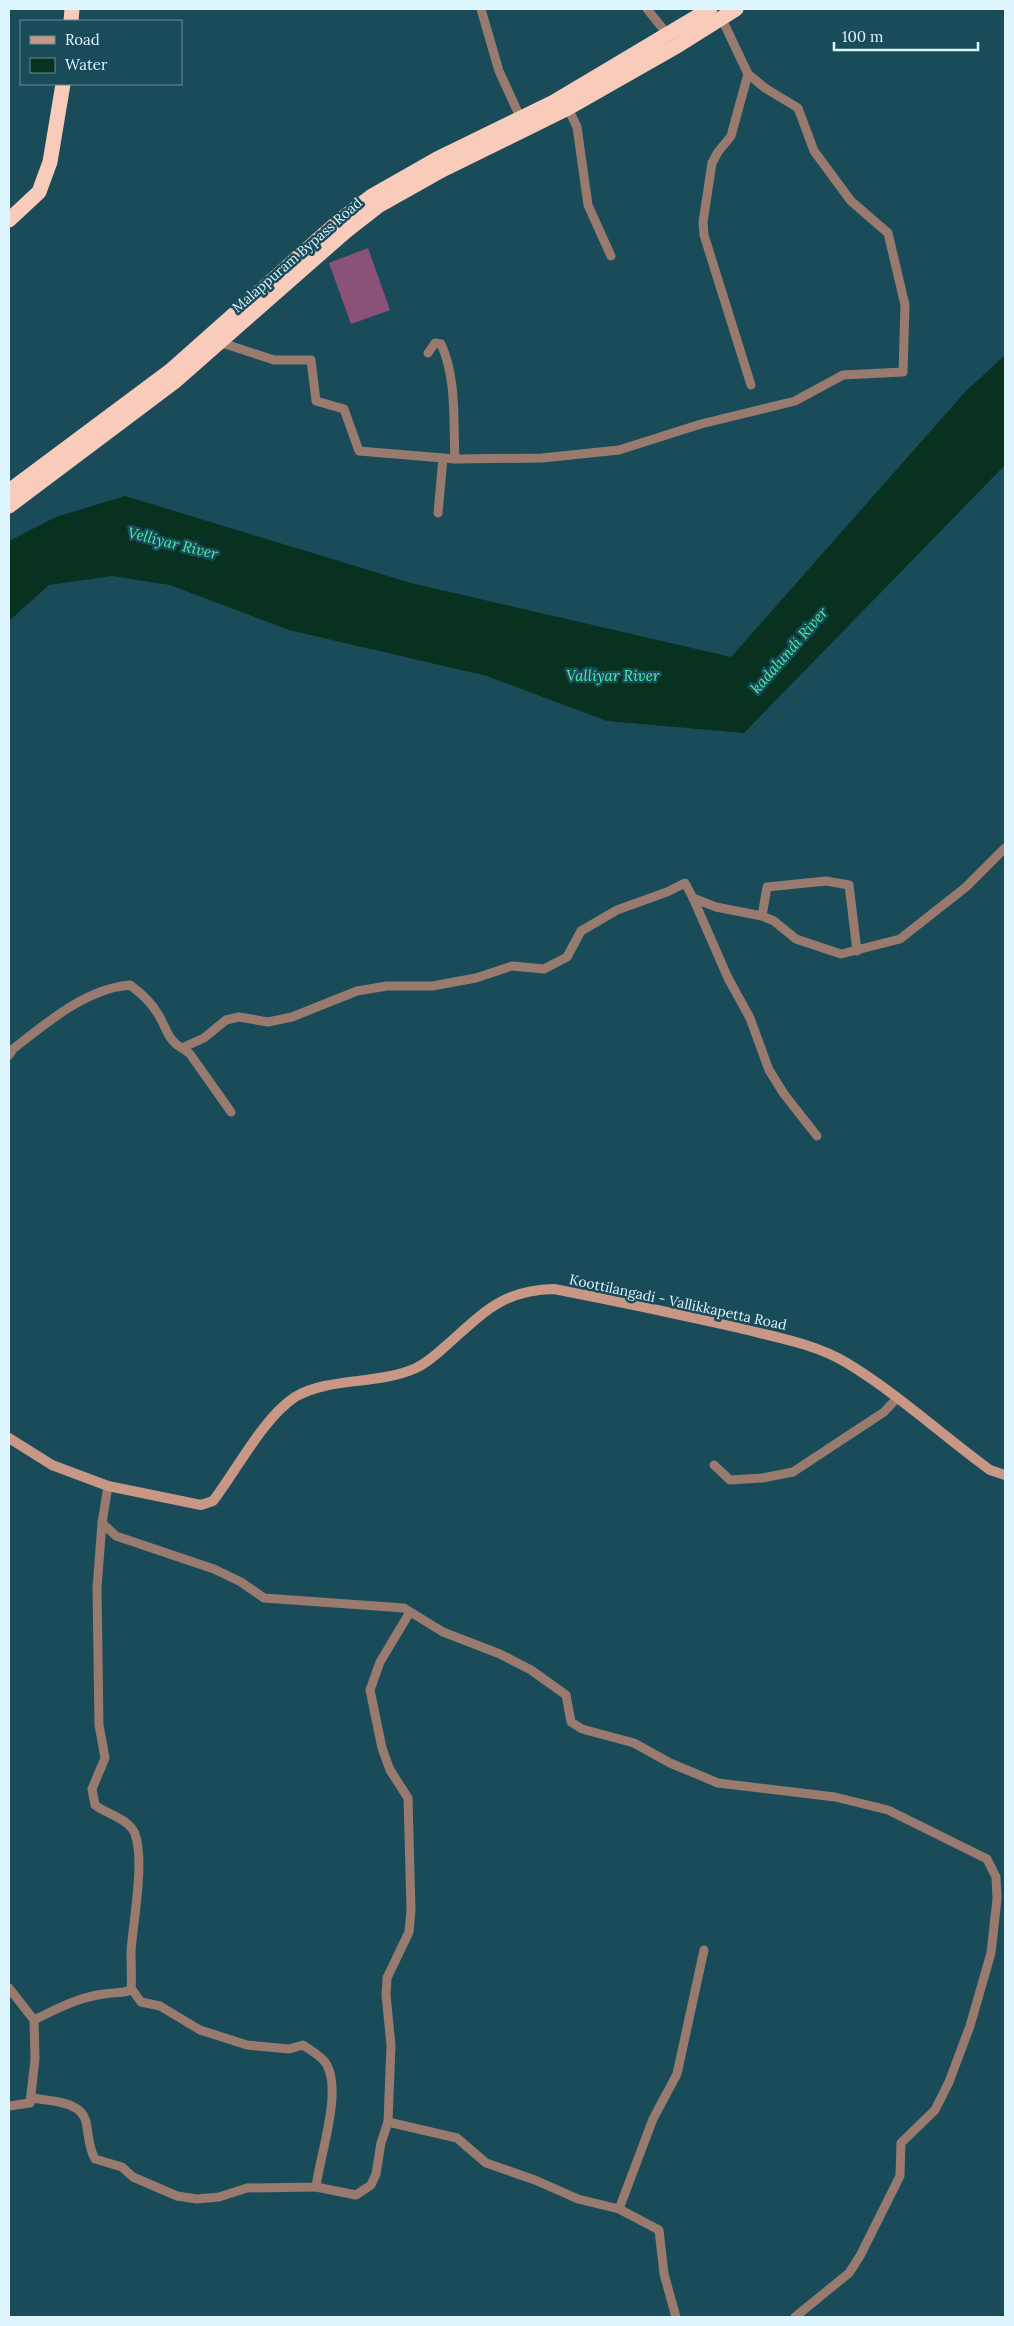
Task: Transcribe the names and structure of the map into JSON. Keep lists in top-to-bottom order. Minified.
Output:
{"streets":{"highway":["Malappuram Bypass Road"],"main road":["Koottilangadi - Vallikkapetta Road"]},"water":["Velliyar River","kadalundi River","Valliyar River"],"legend":["Road","Water"],"scale_bar":"100 m"}
